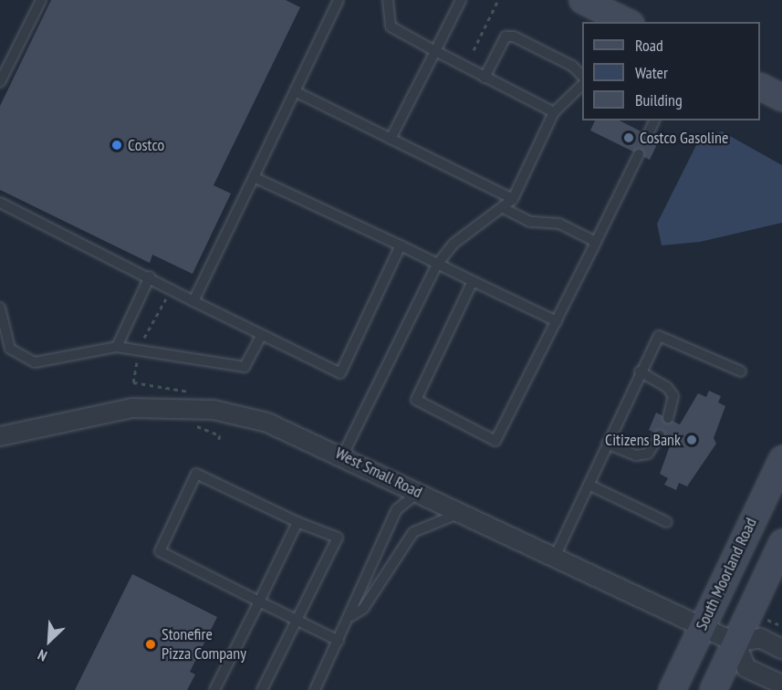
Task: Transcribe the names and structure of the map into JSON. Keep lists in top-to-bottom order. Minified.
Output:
{"streets":{"main road":["South Moorland Road"],"street":["West Small Road"]},"crossings":[["West Small Road","South Moorland Road"]],"places":["Costco Gasoline","Costco","Citizens Bank","Stonefire Pizza Company"],"legend":["Road","Water","Building"],"north":"bottom left"}
